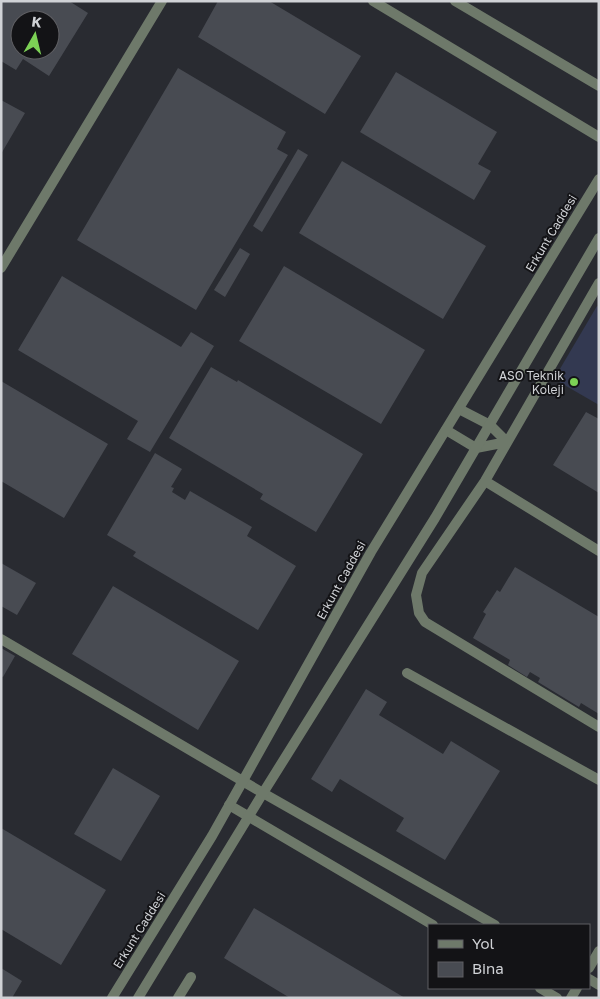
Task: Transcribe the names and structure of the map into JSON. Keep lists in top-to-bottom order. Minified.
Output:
{"streets":{"street":["Erkunt Caddesi"]},"places":["ASO Teknik Koleji"],"legend":["Yol","Bina"],"north":"top"}
